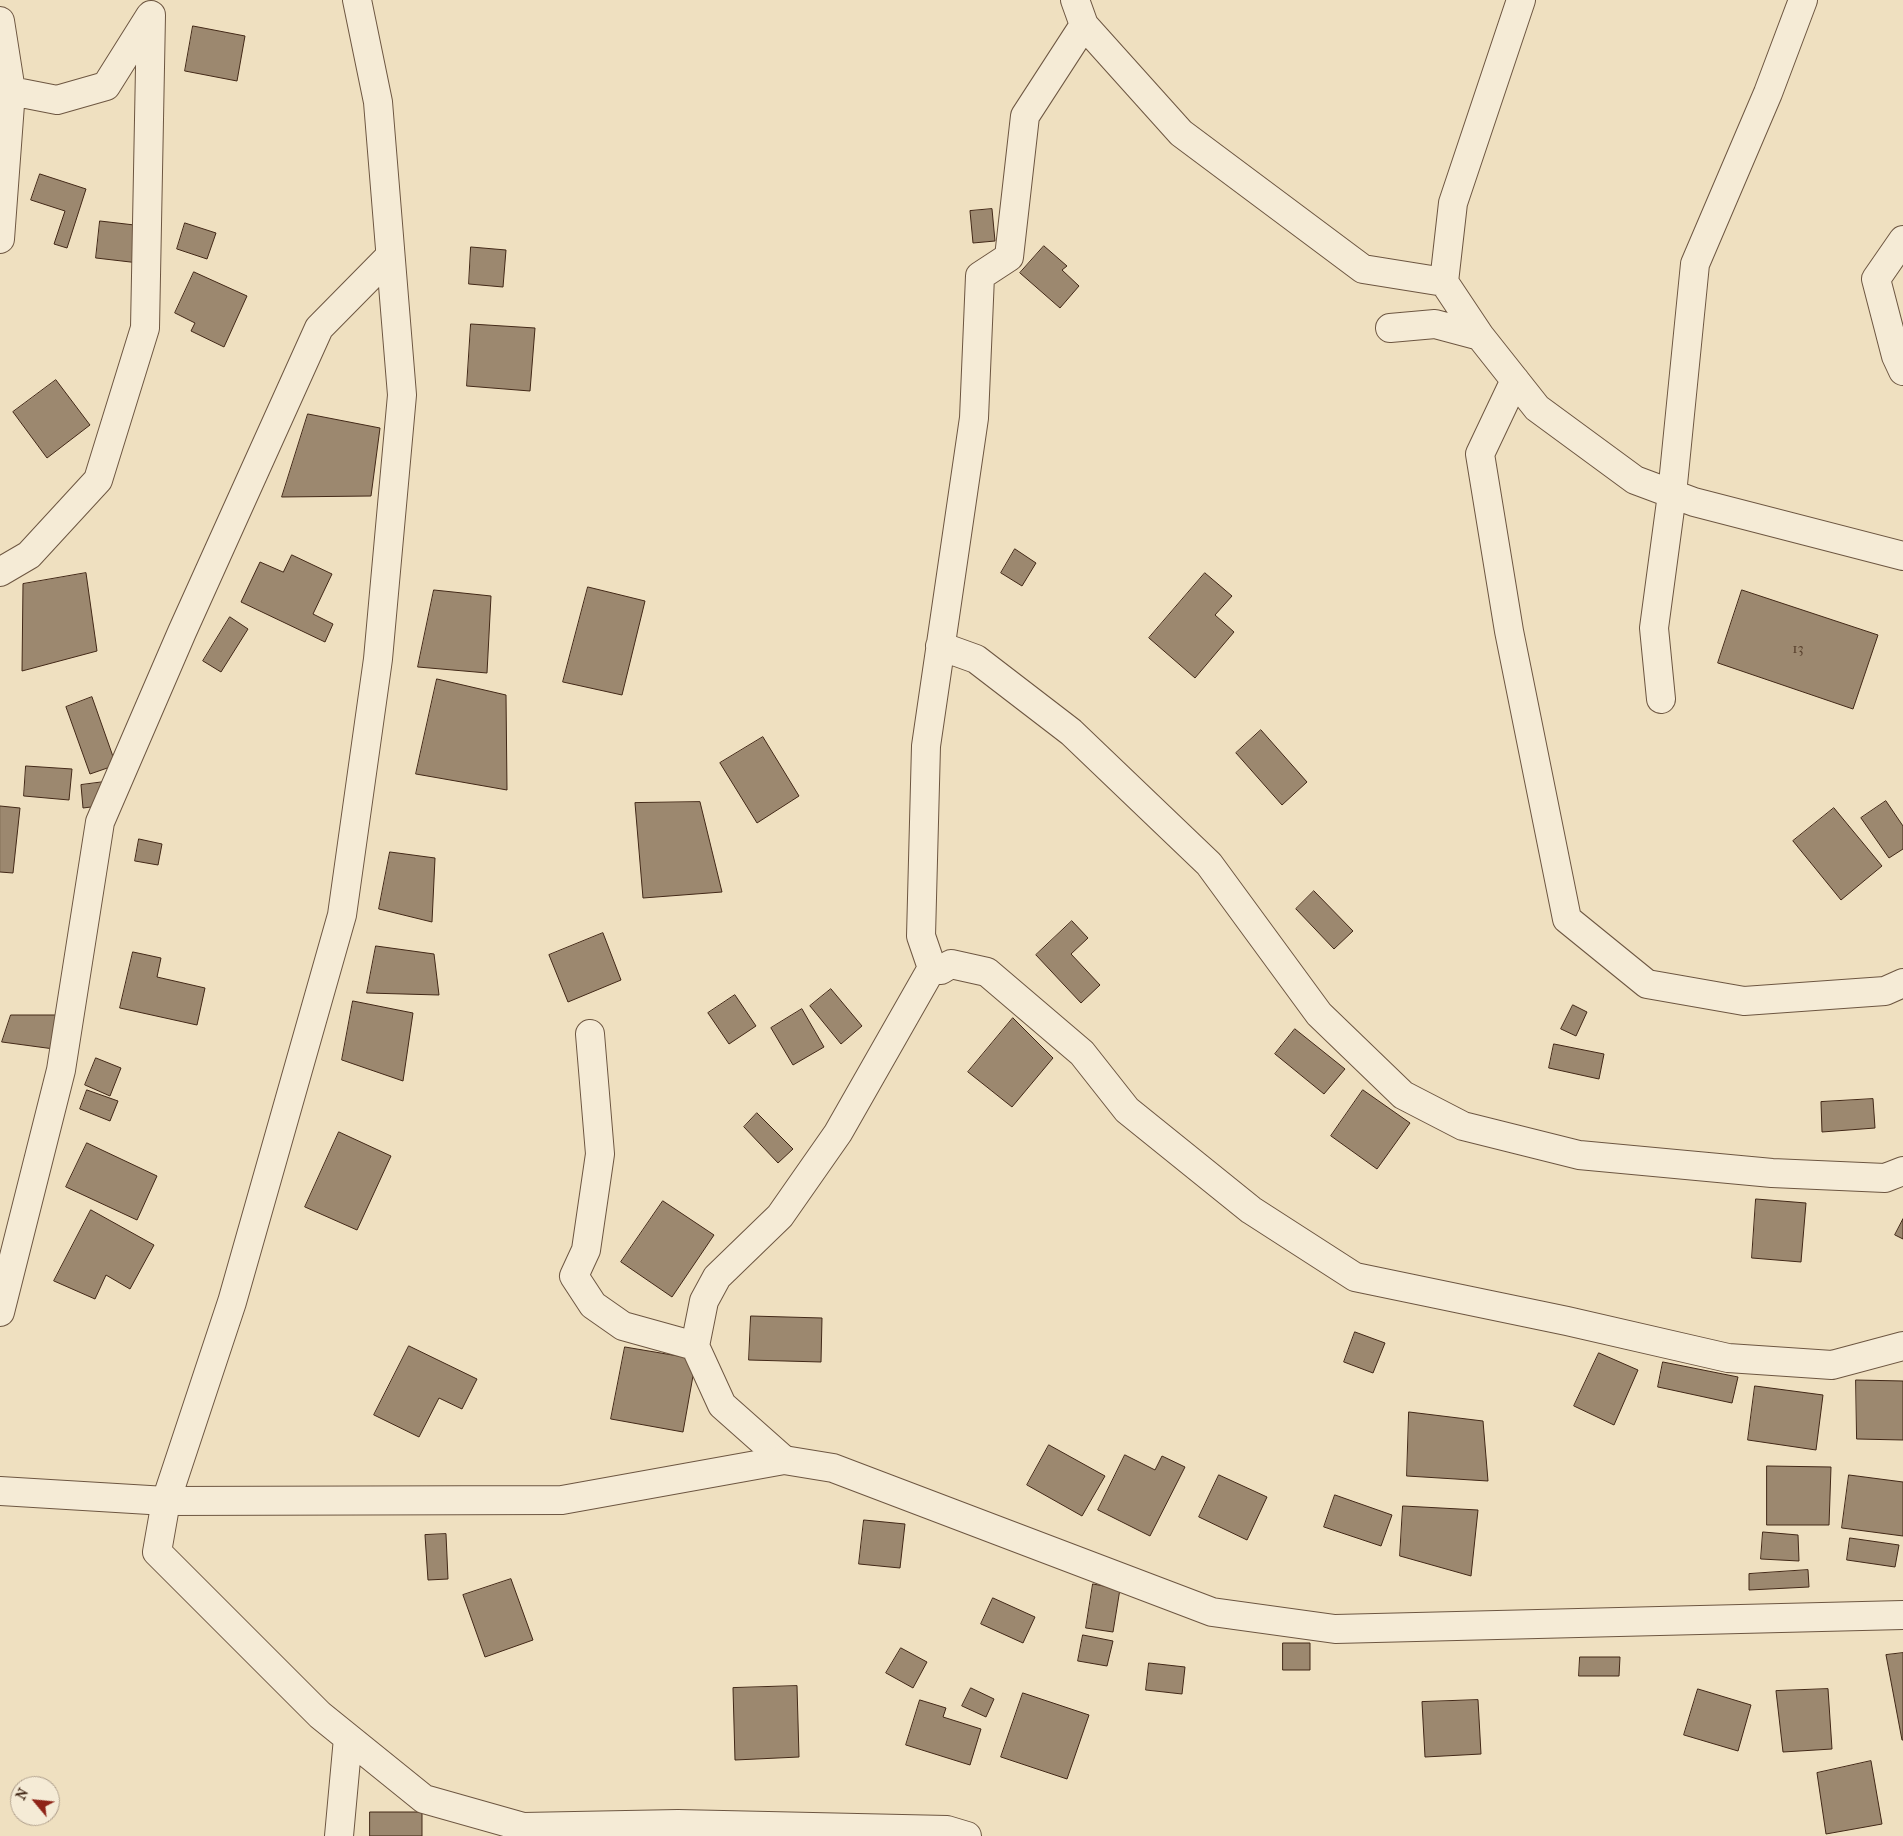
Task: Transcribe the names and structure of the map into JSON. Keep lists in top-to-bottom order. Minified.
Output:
{"house_numbers":["13"],"north":"top left"}
